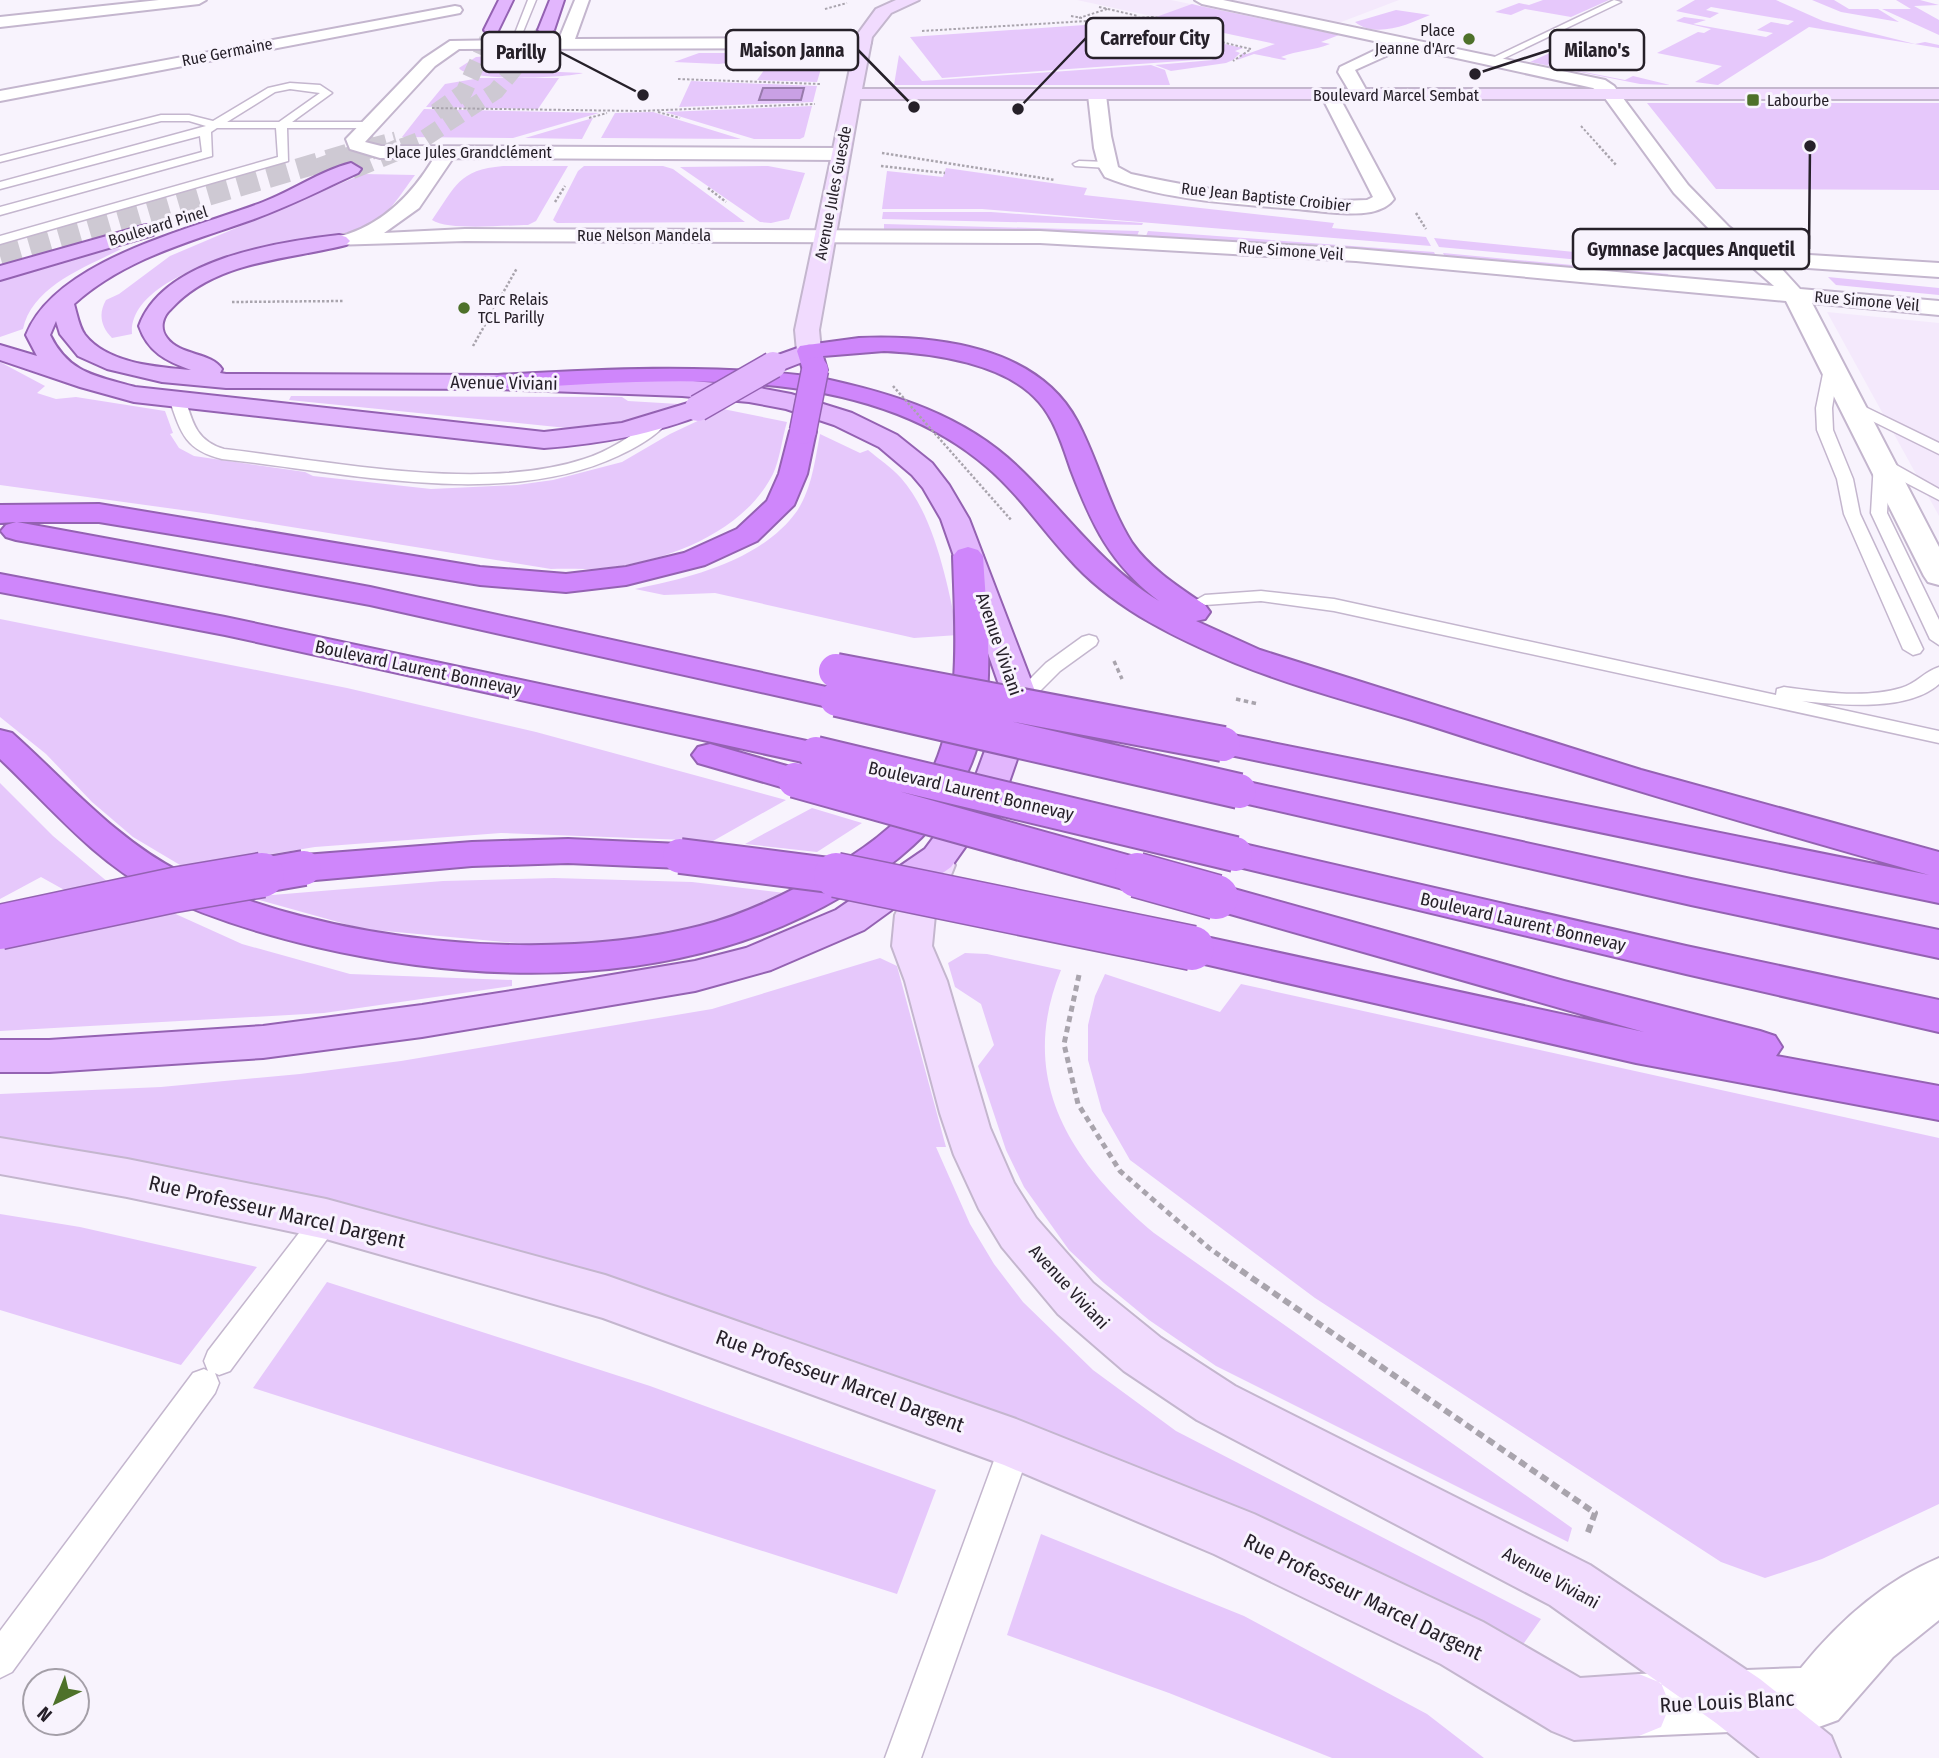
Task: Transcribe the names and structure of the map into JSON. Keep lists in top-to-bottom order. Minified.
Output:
{"streets":{"highway":["Boulevard Laurent Bonnevay"],"main road":["Boulevard Pinel","Avenue Viviani"],"street":["Rue Germaine","Boulevard Marcel Sembat","Place Jules Grandclément","Avenue Jules Guesde","Rue Jean Baptiste Croibier","Rue Nelson Mandela","Rue Simone Veil","Rue Professeur Marcel Dargent","Rue Louis Blanc"]},"crossings":[["Boulevard Marcel Sembat","Avenue Jules Guesde"],["Boulevard Marcel Sembat","Rue Jean Baptiste Croibier"],["Place Jules Grandclément","Avenue Jules Guesde"],["Avenue Jules Guesde","Rue Nelson Mandela"],["Avenue Jules Guesde","Rue Simone Veil"],["Rue Nelson Mandela","Rue Simone Veil"],["Avenue Viviani","Rue Louis Blanc"],["Rue Professeur Marcel Dargent","Rue Louis Blanc"]],"places":{"other":["Place Jeanne d'Arc","Milano's","Parilly","Maison Janna","Carrefour City","Gymnase Jacques Anquetil","Parc Relais TCL Parilly"],"transit":["Labourbe"]},"north":"bottom left"}
